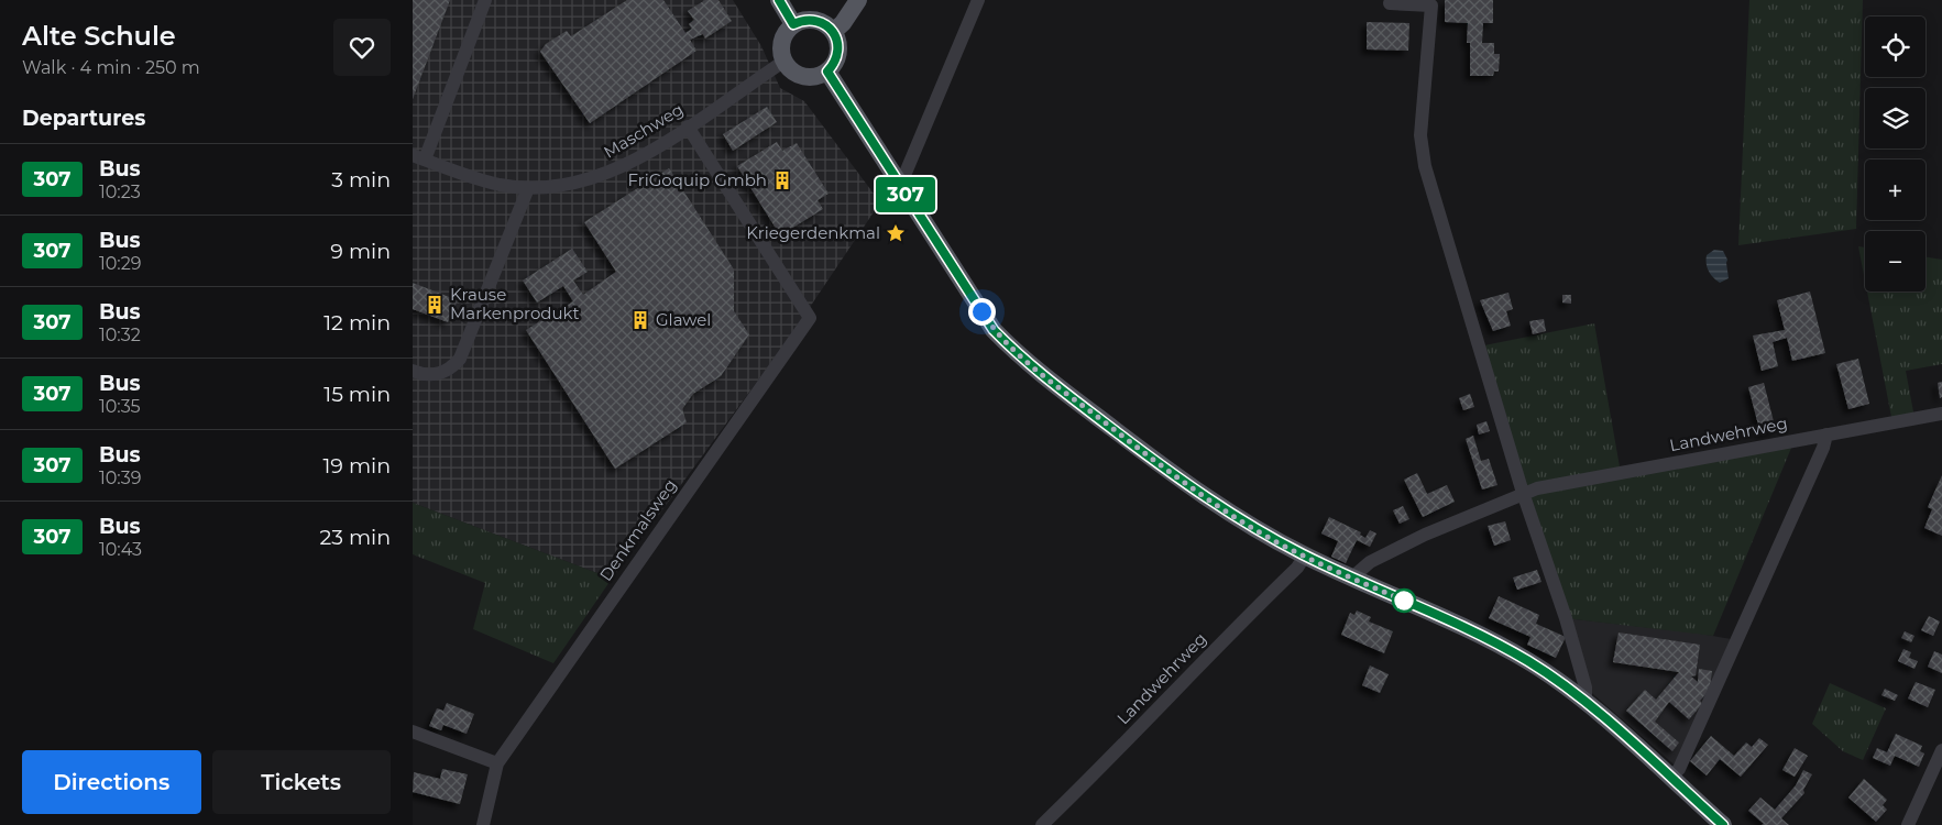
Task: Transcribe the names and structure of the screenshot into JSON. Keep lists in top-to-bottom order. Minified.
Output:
{"streets":{"street":["Maschweg","Landwehrweg","Denkmalsweg"]},"crossings":[["Maschweg","Denkmalsweg"]],"places":{"building":["FriGoquip Gmbh","Krause Markenprodukt","Glawel"],"place":["Kriegerdenkmal"]},"lines":["bus line 307"],"page":{"heading":[["Alte Schule","Walk · 4 min · 250 m"],"Departures"],"on_map":"307","map_buttons":["+","−"],"list":[{"mark":"307","name":"Bus","note":"10:23","value":"3 min"},{"mark":"307","name":"Bus","note":"10:29","value":"9 min"},{"mark":"307","name":"Bus","note":"10:32","value":"12 min"},{"mark":"307","name":"Bus","note":"10:35","value":"15 min"},{"mark":"307","name":"Bus","note":"10:39","value":"19 min"},{"mark":"307","name":"Bus","note":"10:43","value":"23 min"}],"buttons":["Directions","Tickets"]}}
